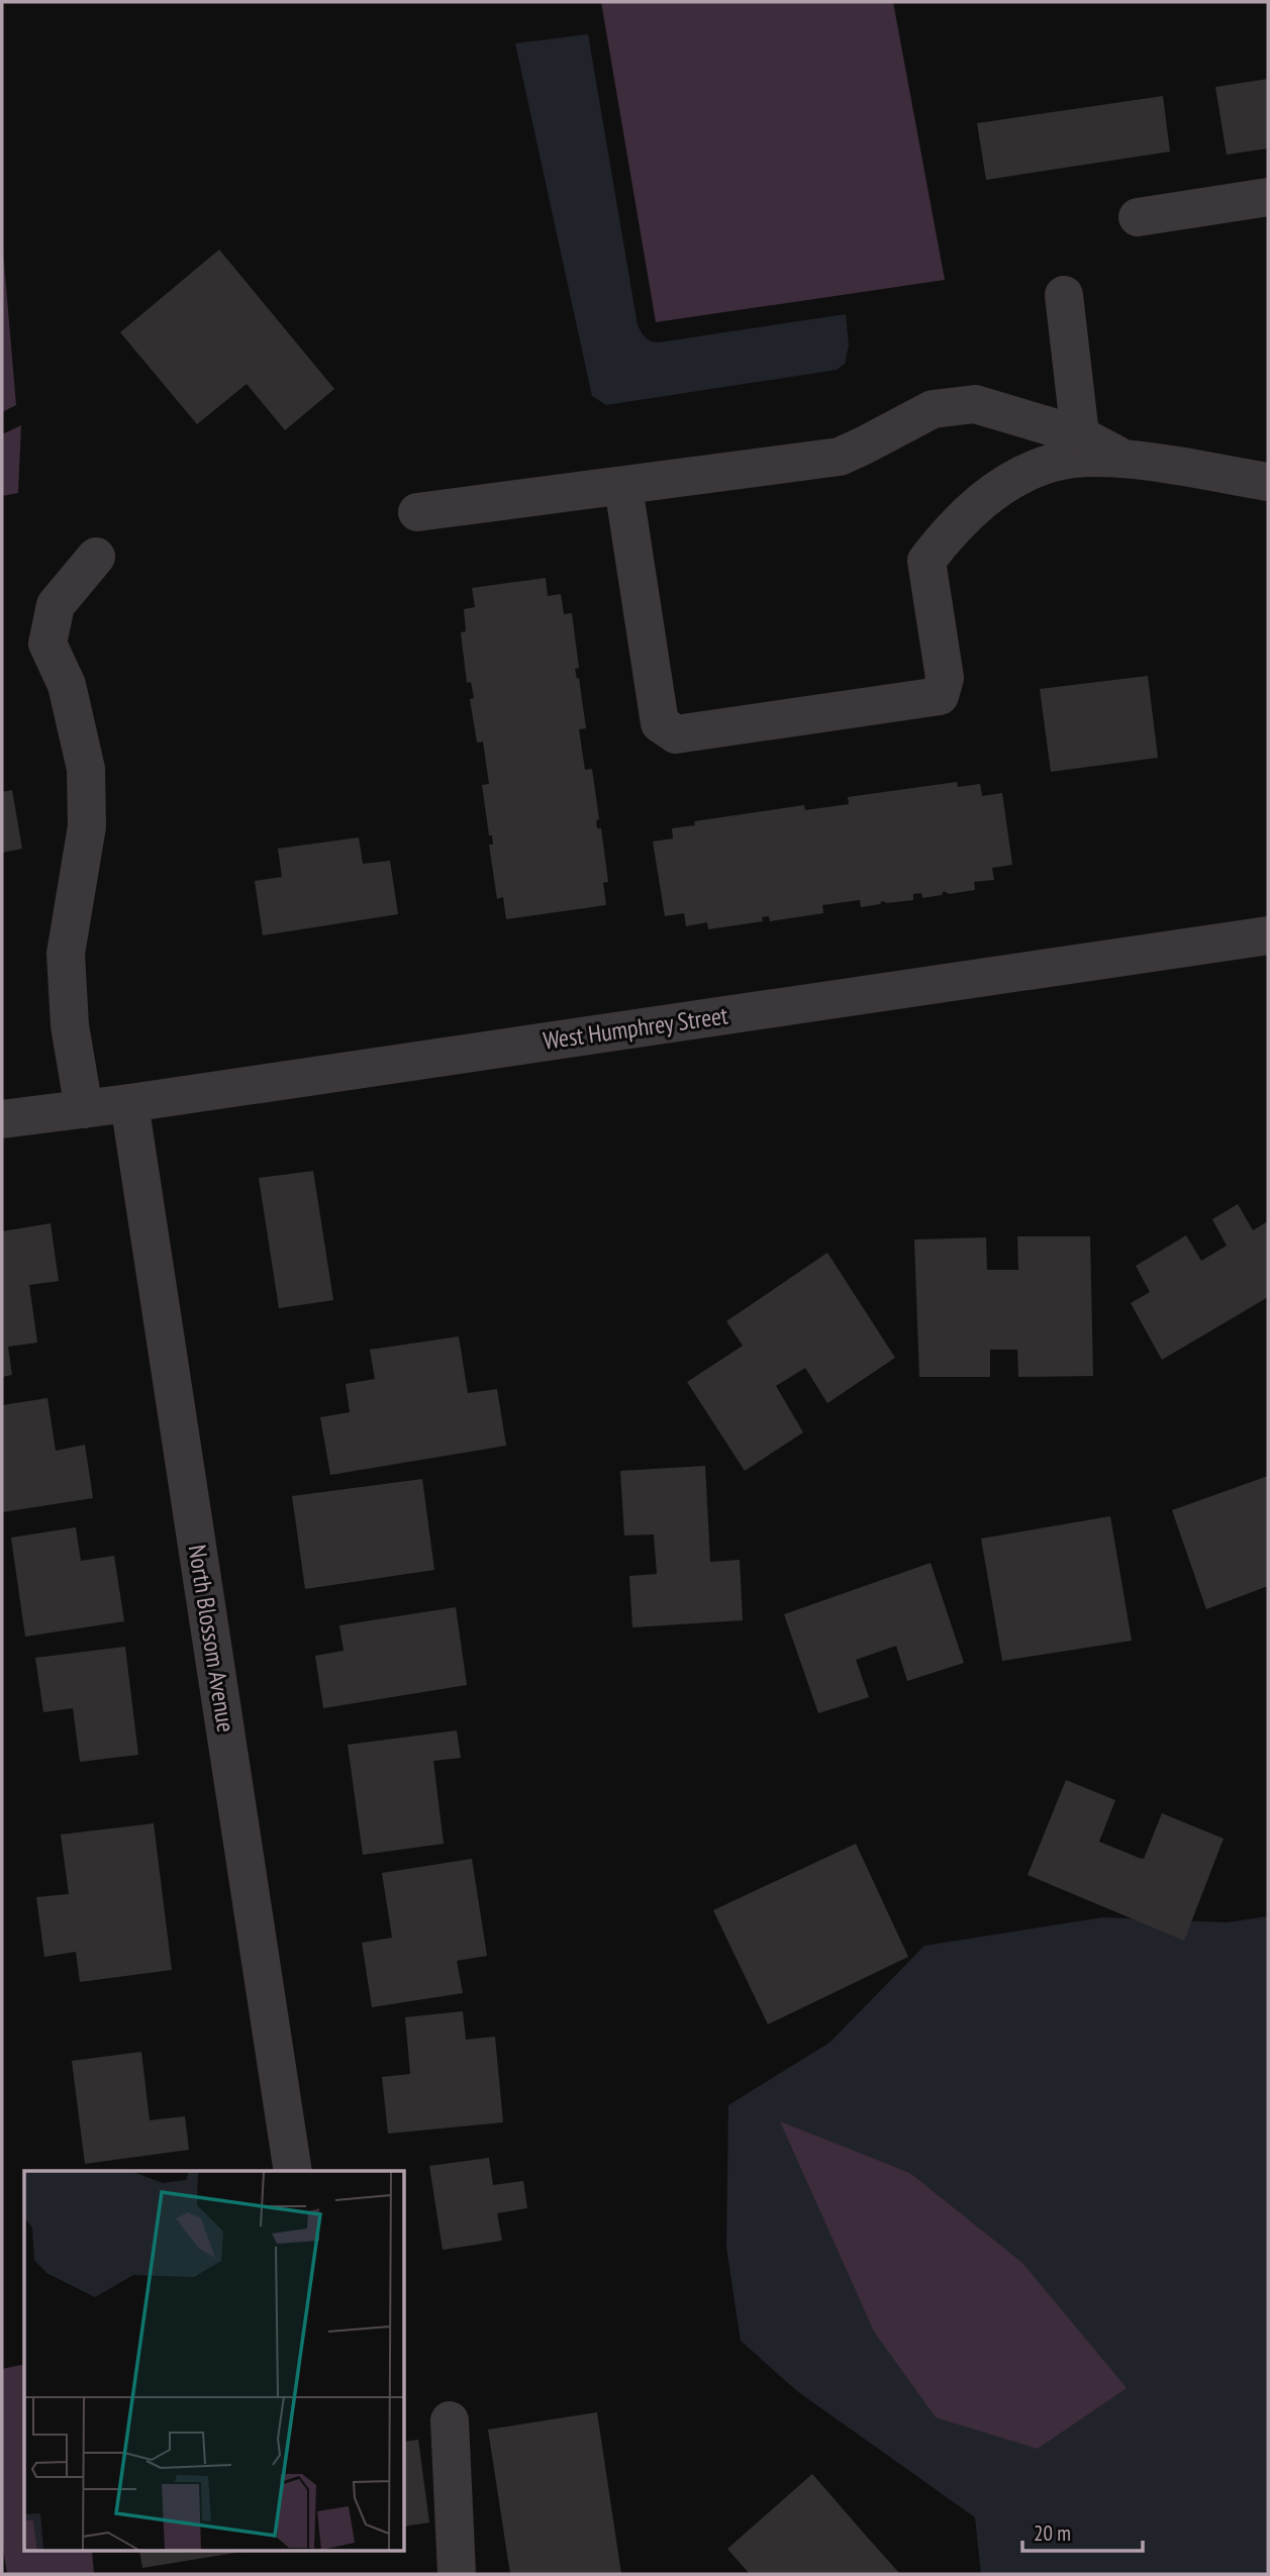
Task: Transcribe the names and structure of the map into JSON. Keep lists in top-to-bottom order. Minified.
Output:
{"streets":{"street":["West Humphrey Street","North Blossom Avenue"]},"crossings":[["West Humphrey Street","North Blossom Avenue"]],"scale_bar":"20 m"}
